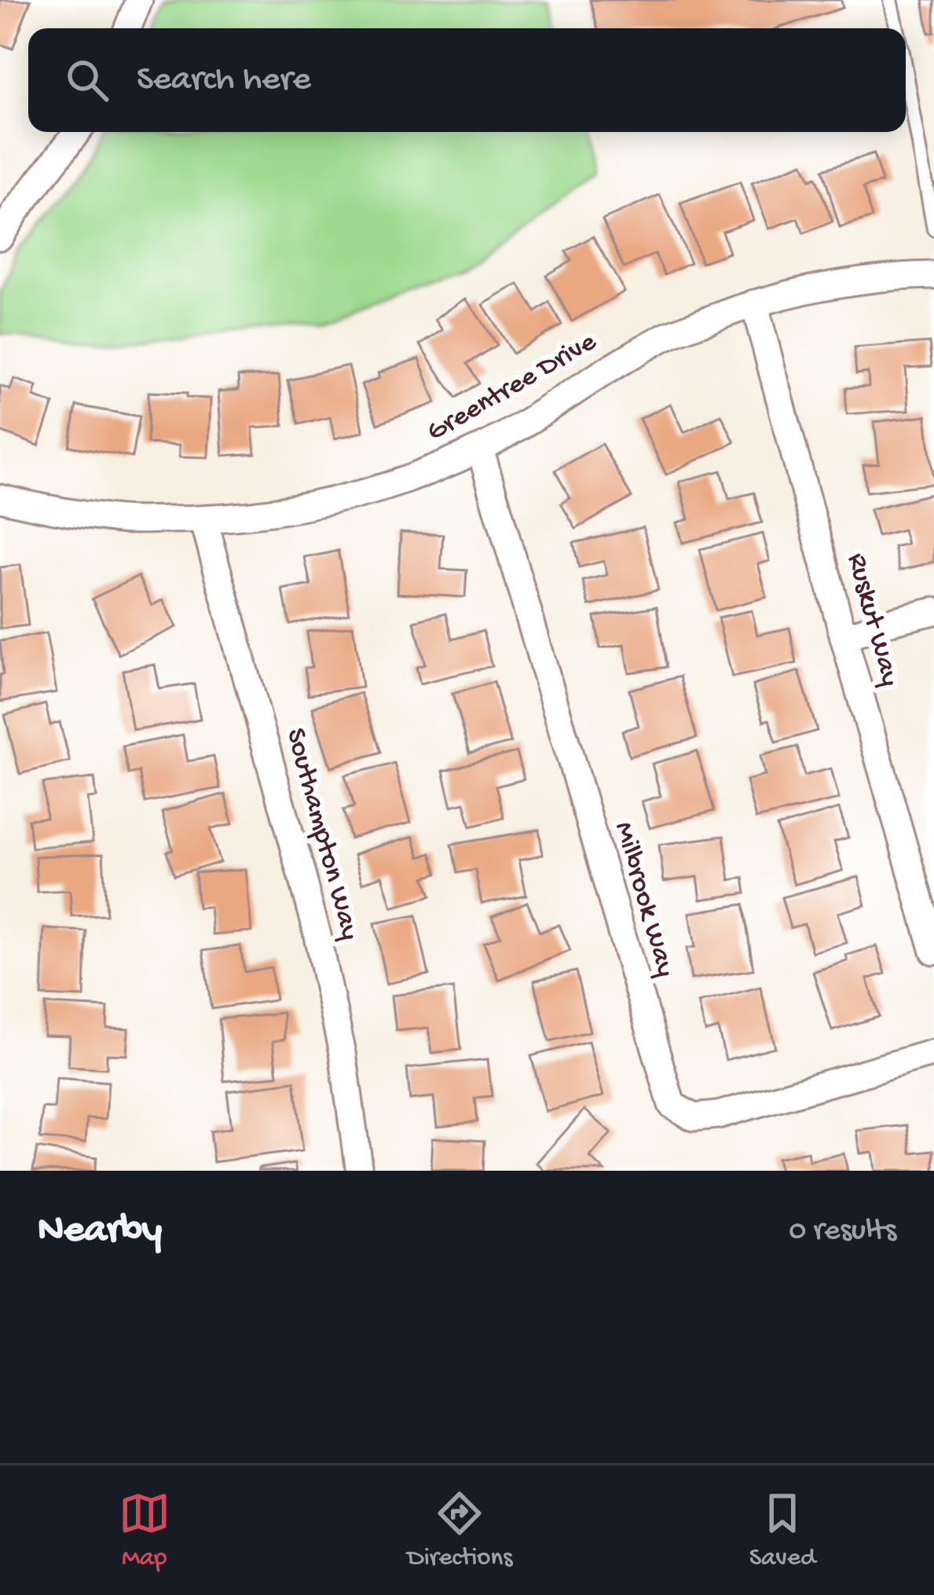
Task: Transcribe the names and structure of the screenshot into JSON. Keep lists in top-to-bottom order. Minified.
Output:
{"streets":{"street":["Greentree Drive","Ruskut Way","Southampton Way","Milbrook Way"]},"crossings":[["Greentree Drive","Ruskut Way"],["Greentree Drive","Southampton Way"],["Greentree Drive","Milbrook Way"]],"page":{"search":"Search here","heading":["Nearby","0 results"],"nav":["Map","Directions","Saved"]}}
